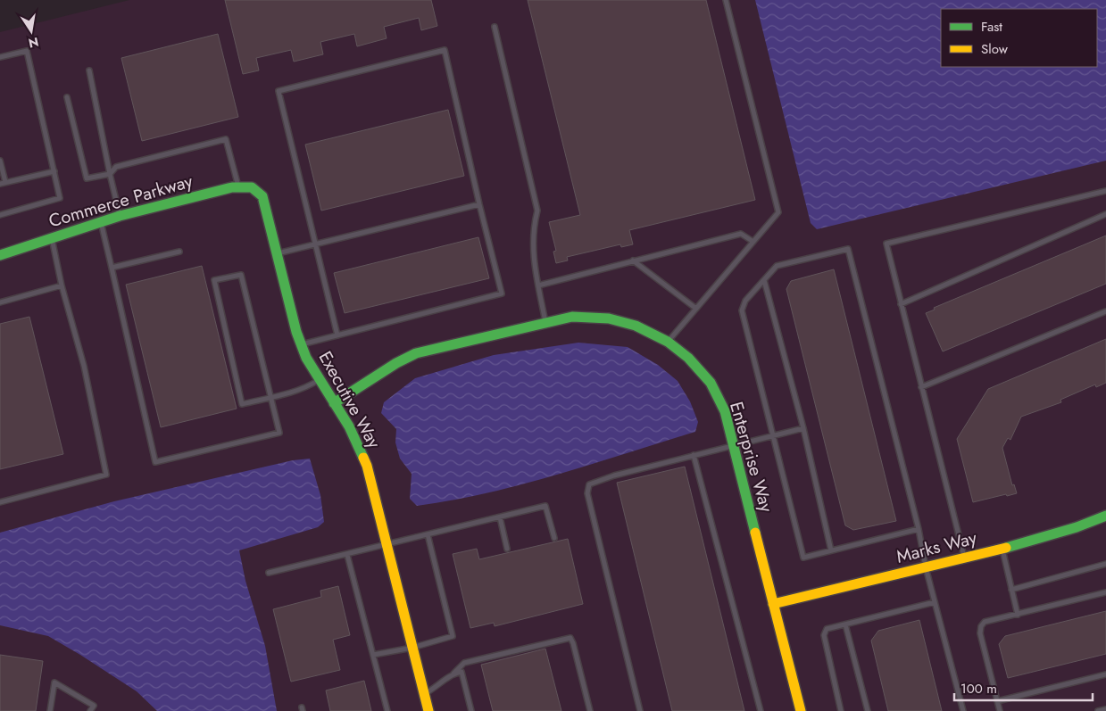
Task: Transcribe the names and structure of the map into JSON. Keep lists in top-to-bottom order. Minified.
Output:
{"streets":{"street":["Commerce Parkway","Executive Way","Enterprise Way","Marks Way"]},"crossings":[["Commerce Parkway","Executive Way"],["Executive Way","Enterprise Way"],["Enterprise Way","Marks Way"]],"legend":["Fast","Slow"],"scale_bar":"100 m","north":"bottom"}
